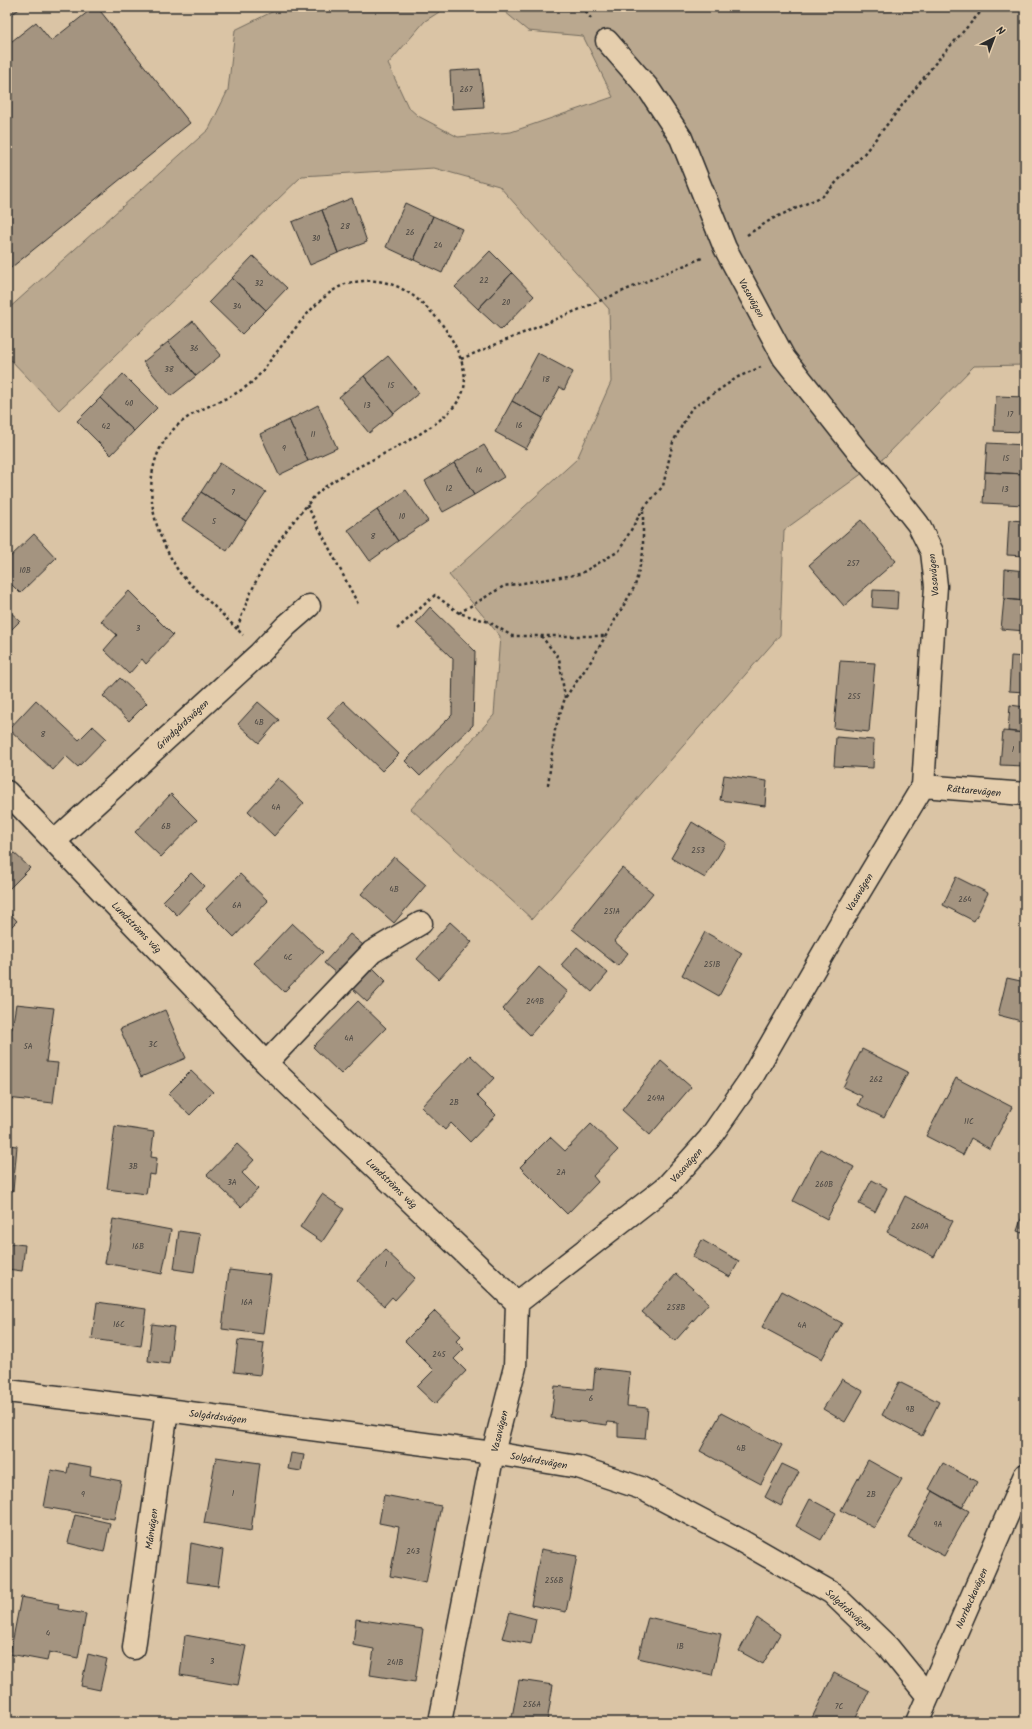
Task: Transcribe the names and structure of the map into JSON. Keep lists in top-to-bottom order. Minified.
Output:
{"streets":{"street":["Vasavägen","Grindgårdsvägen","Rättarevägen","Lundströms väg","Solgårdsvägen","Månvägen","Norrbackavägen"]},"crossings":[["Vasavägen","Rättarevägen"],["Vasavägen","Lundströms väg"],["Vasavägen","Solgårdsvägen"],["Grindgårdsvägen","Lundströms väg"],["Solgårdsvägen","Månvägen"],["Solgårdsvägen","Norrbackavägen"]],"house_numbers":["267","28","26","30","24","22","32","20","34","36","38","18","15","40","13","17","16","42","11","9","15","14","12","13","7","10","5","8","257","10B","3","255","4B","8","1","4A","6B","253","4B","264","6A","251A","4C","251B","249B","4A","3C","5A","262","249A","2B","11C","3B","2A","3A","260B","260A","16B","1","16A","258B","16C","4A","245","6","9B","4B","1","9","2B","9A","243","256B","4","1B","3","241B","256A","7C"],"north":"top right"}
